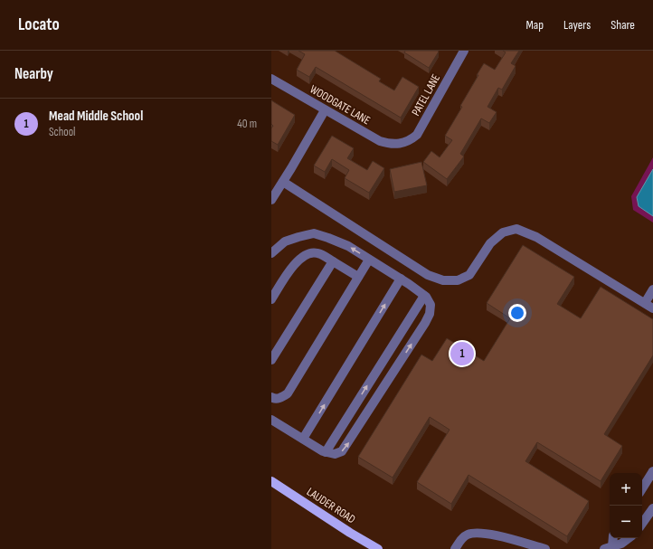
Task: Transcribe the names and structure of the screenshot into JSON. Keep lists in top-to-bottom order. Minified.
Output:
{"streets":{"main road":["LAUDER ROAD"],"street":["PATEL LANE","WOODGATE LANE"]},"crossings":[["PATEL LANE","WOODGATE LANE"]],"page":{"header":"Locato","nav":["Map","Layers","Share"],"heading":"Nearby","list":[{"mark":"1","name":"Mead Middle School","note":"School","value":"40 m"}],"pins":"1","map_buttons":["+","−"]}}
